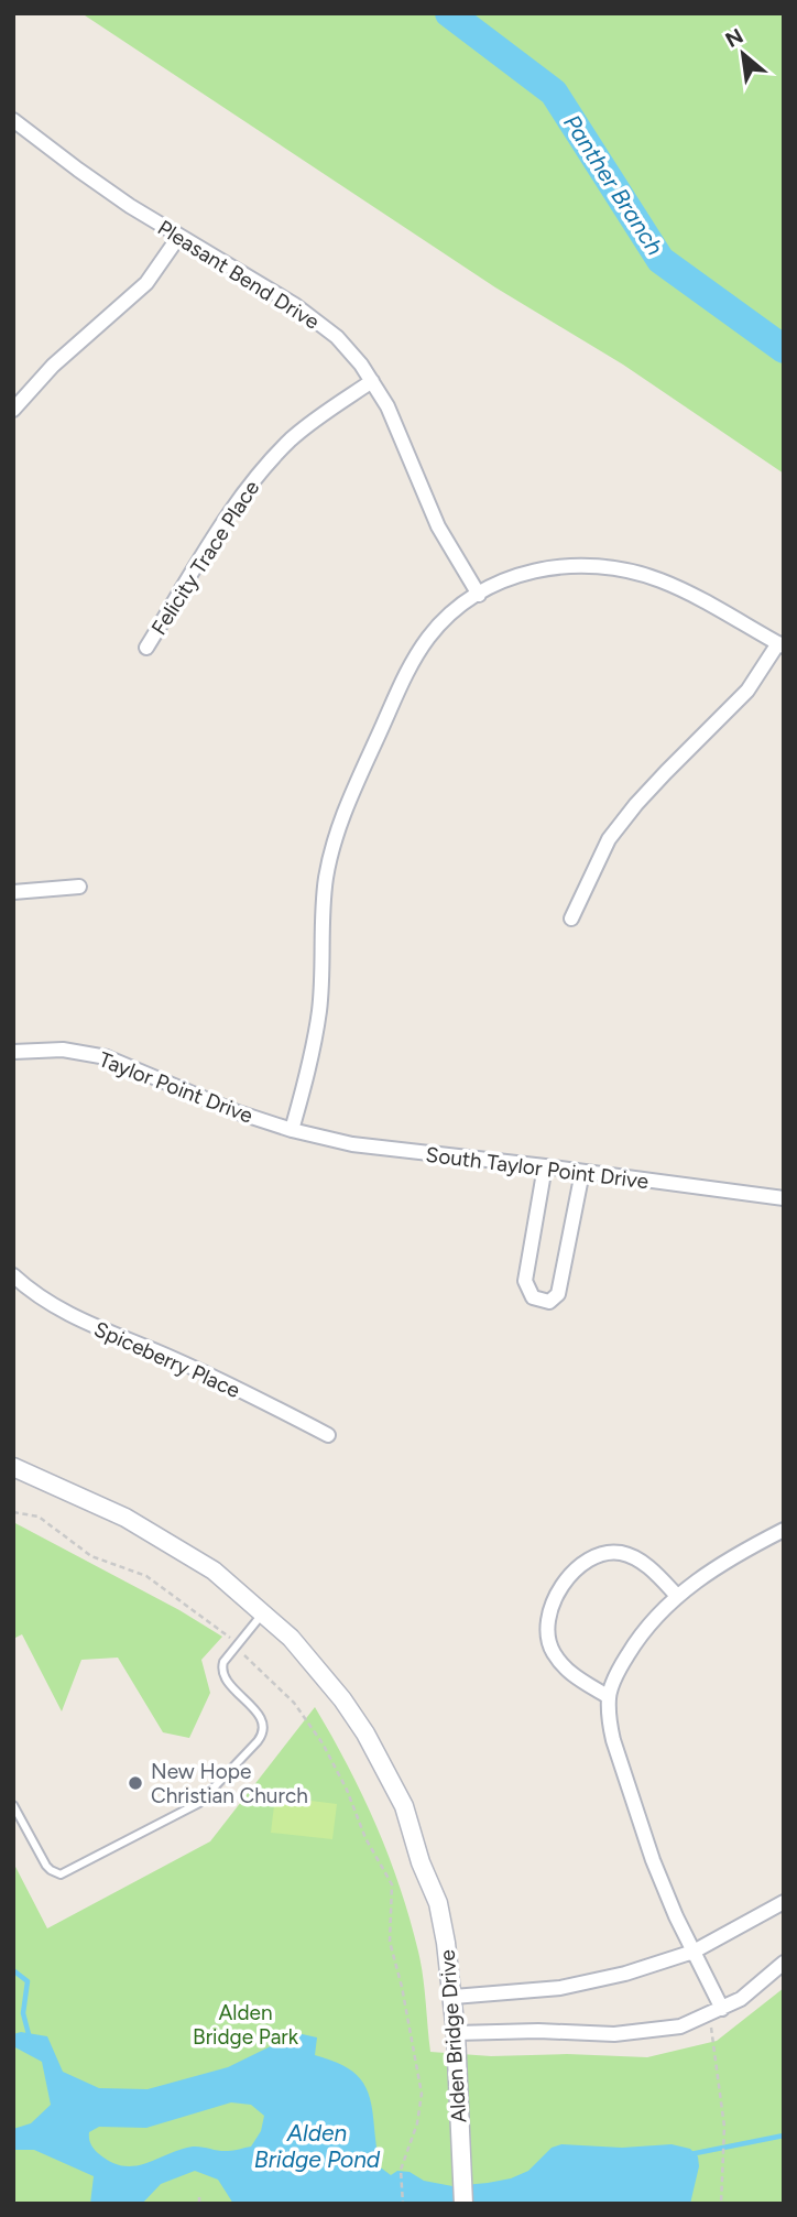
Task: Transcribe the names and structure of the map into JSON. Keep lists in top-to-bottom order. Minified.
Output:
{"streets":{"street":["Pleasant Bend Drive","Felicity Trace Place","Taylor Point Drive","South Taylor Point Drive","Spiceberry Place","Alden Bridge Drive"]},"crossings":[["Pleasant Bend Drive","Felicity Trace Place"],["Taylor Point Drive","South Taylor Point Drive"]],"water":["Panther Branch","Alden Bridge Pond"],"parks":["Alden Bridge Park"],"places":["New Hope Christian Church"],"north":"top left"}
